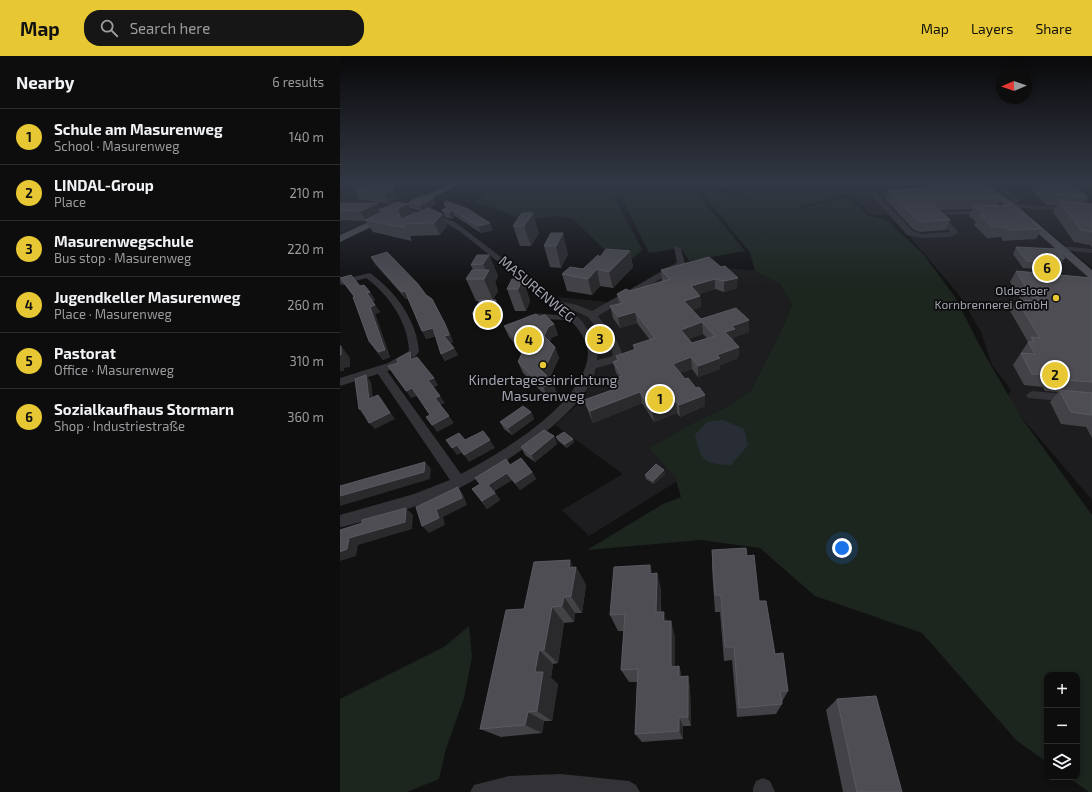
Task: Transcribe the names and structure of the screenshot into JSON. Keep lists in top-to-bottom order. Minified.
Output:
{"streets":{"street":["MASURENWEG"]},"places":["Oldesloer Kornbrennerei GmbH","Kindertageseinrichtung Masurenweg"],"north":"left","page":{"header":"Map","search":"Search here","nav":["Map","Layers","Share"],"heading":["Nearby","6 results"],"list":[{"mark":"1","name":"Schule am Masurenweg","note":"School · Masurenweg","value":"140 m"},{"mark":"2","name":"LINDAL-Group","note":"Place","value":"210 m"},{"mark":"3","name":"Masurenwegschule","note":"Bus stop · Masurenweg","value":"220 m"},{"mark":"4","name":"Jugendkeller Masurenweg","note":"Place · Masurenweg","value":"260 m"},{"mark":"5","name":"Pastorat","note":"Office · Masurenweg","value":"310 m"},{"mark":"6","name":"Sozialkaufhaus Stormarn","note":"Shop · Industriestraße","value":"360 m"}],"pins":["6","5","3","4","2","1"],"map_buttons":["+","−"]}}
